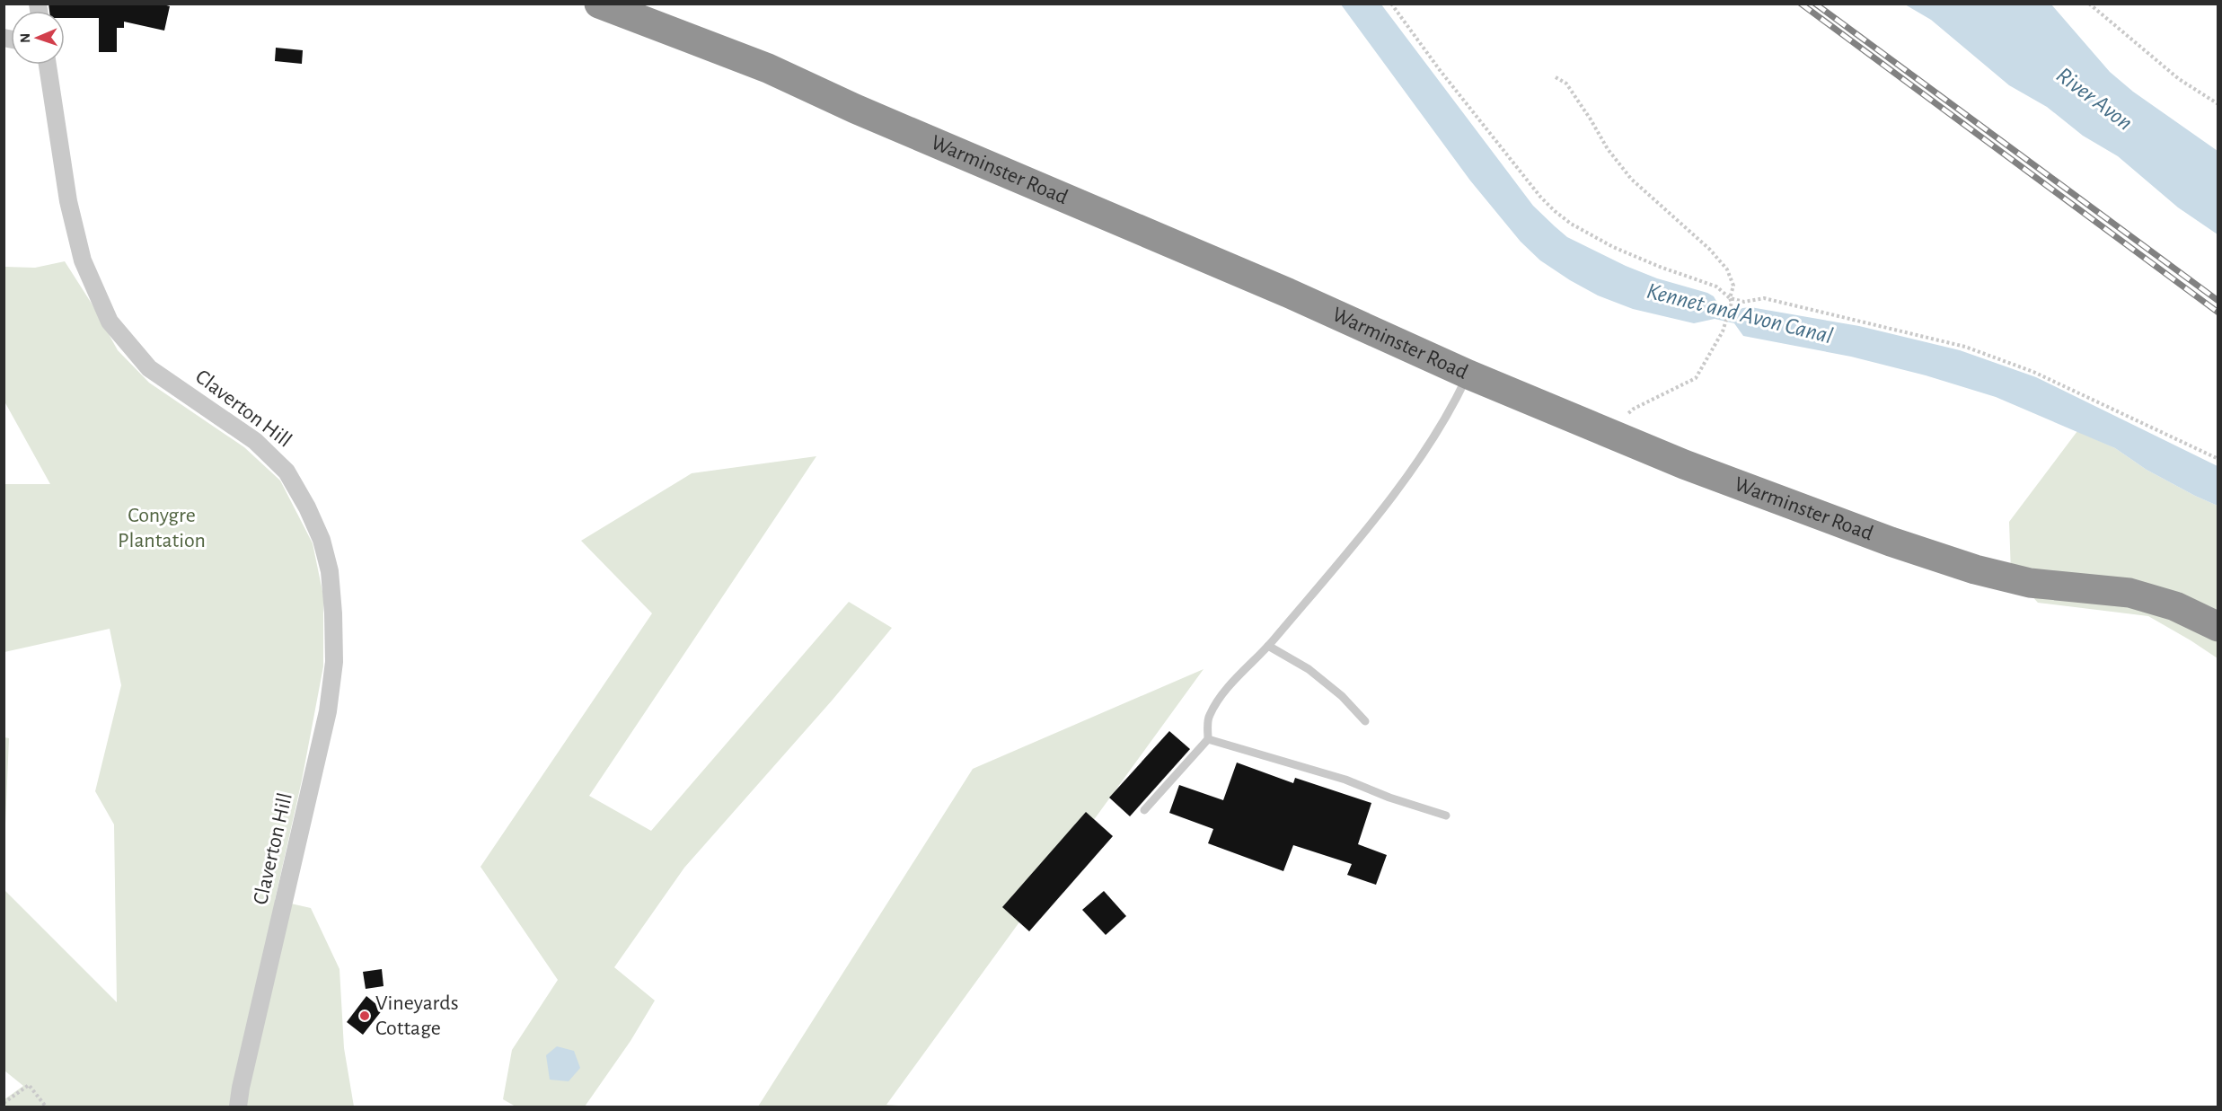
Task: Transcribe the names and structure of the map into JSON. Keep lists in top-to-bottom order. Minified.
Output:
{"streets":{"highway":["Warminster Road"],"street":["Claverton Hill"]},"water":["River Avon","Kennet and Avon Canal"],"parks":["Conygre Plantation"],"places":["Vineyards Cottage"],"north":"left"}
